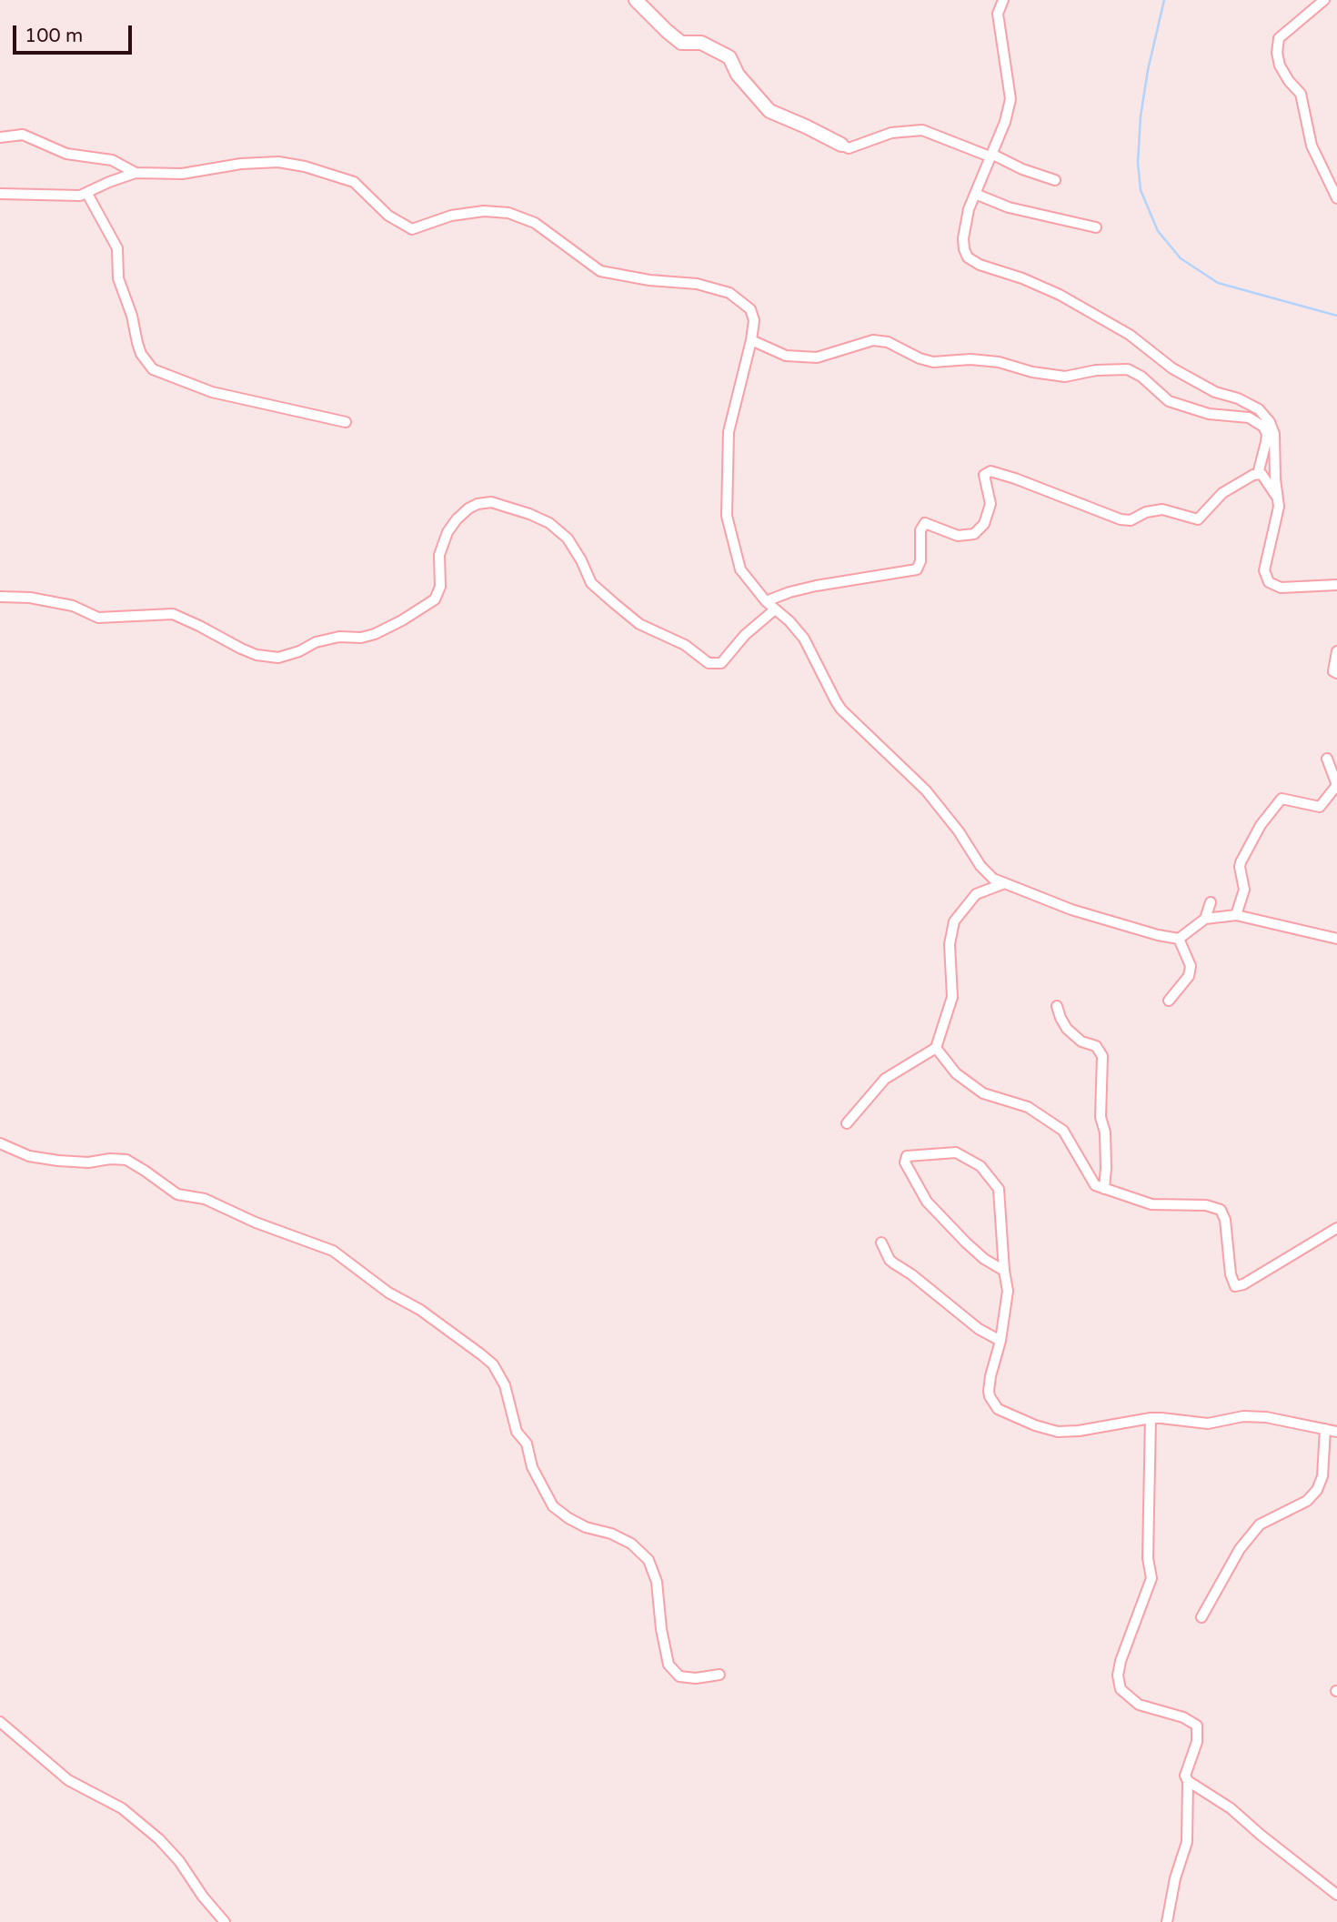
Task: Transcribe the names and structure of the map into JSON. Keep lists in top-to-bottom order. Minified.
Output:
{"scale_bar":"100 m"}
